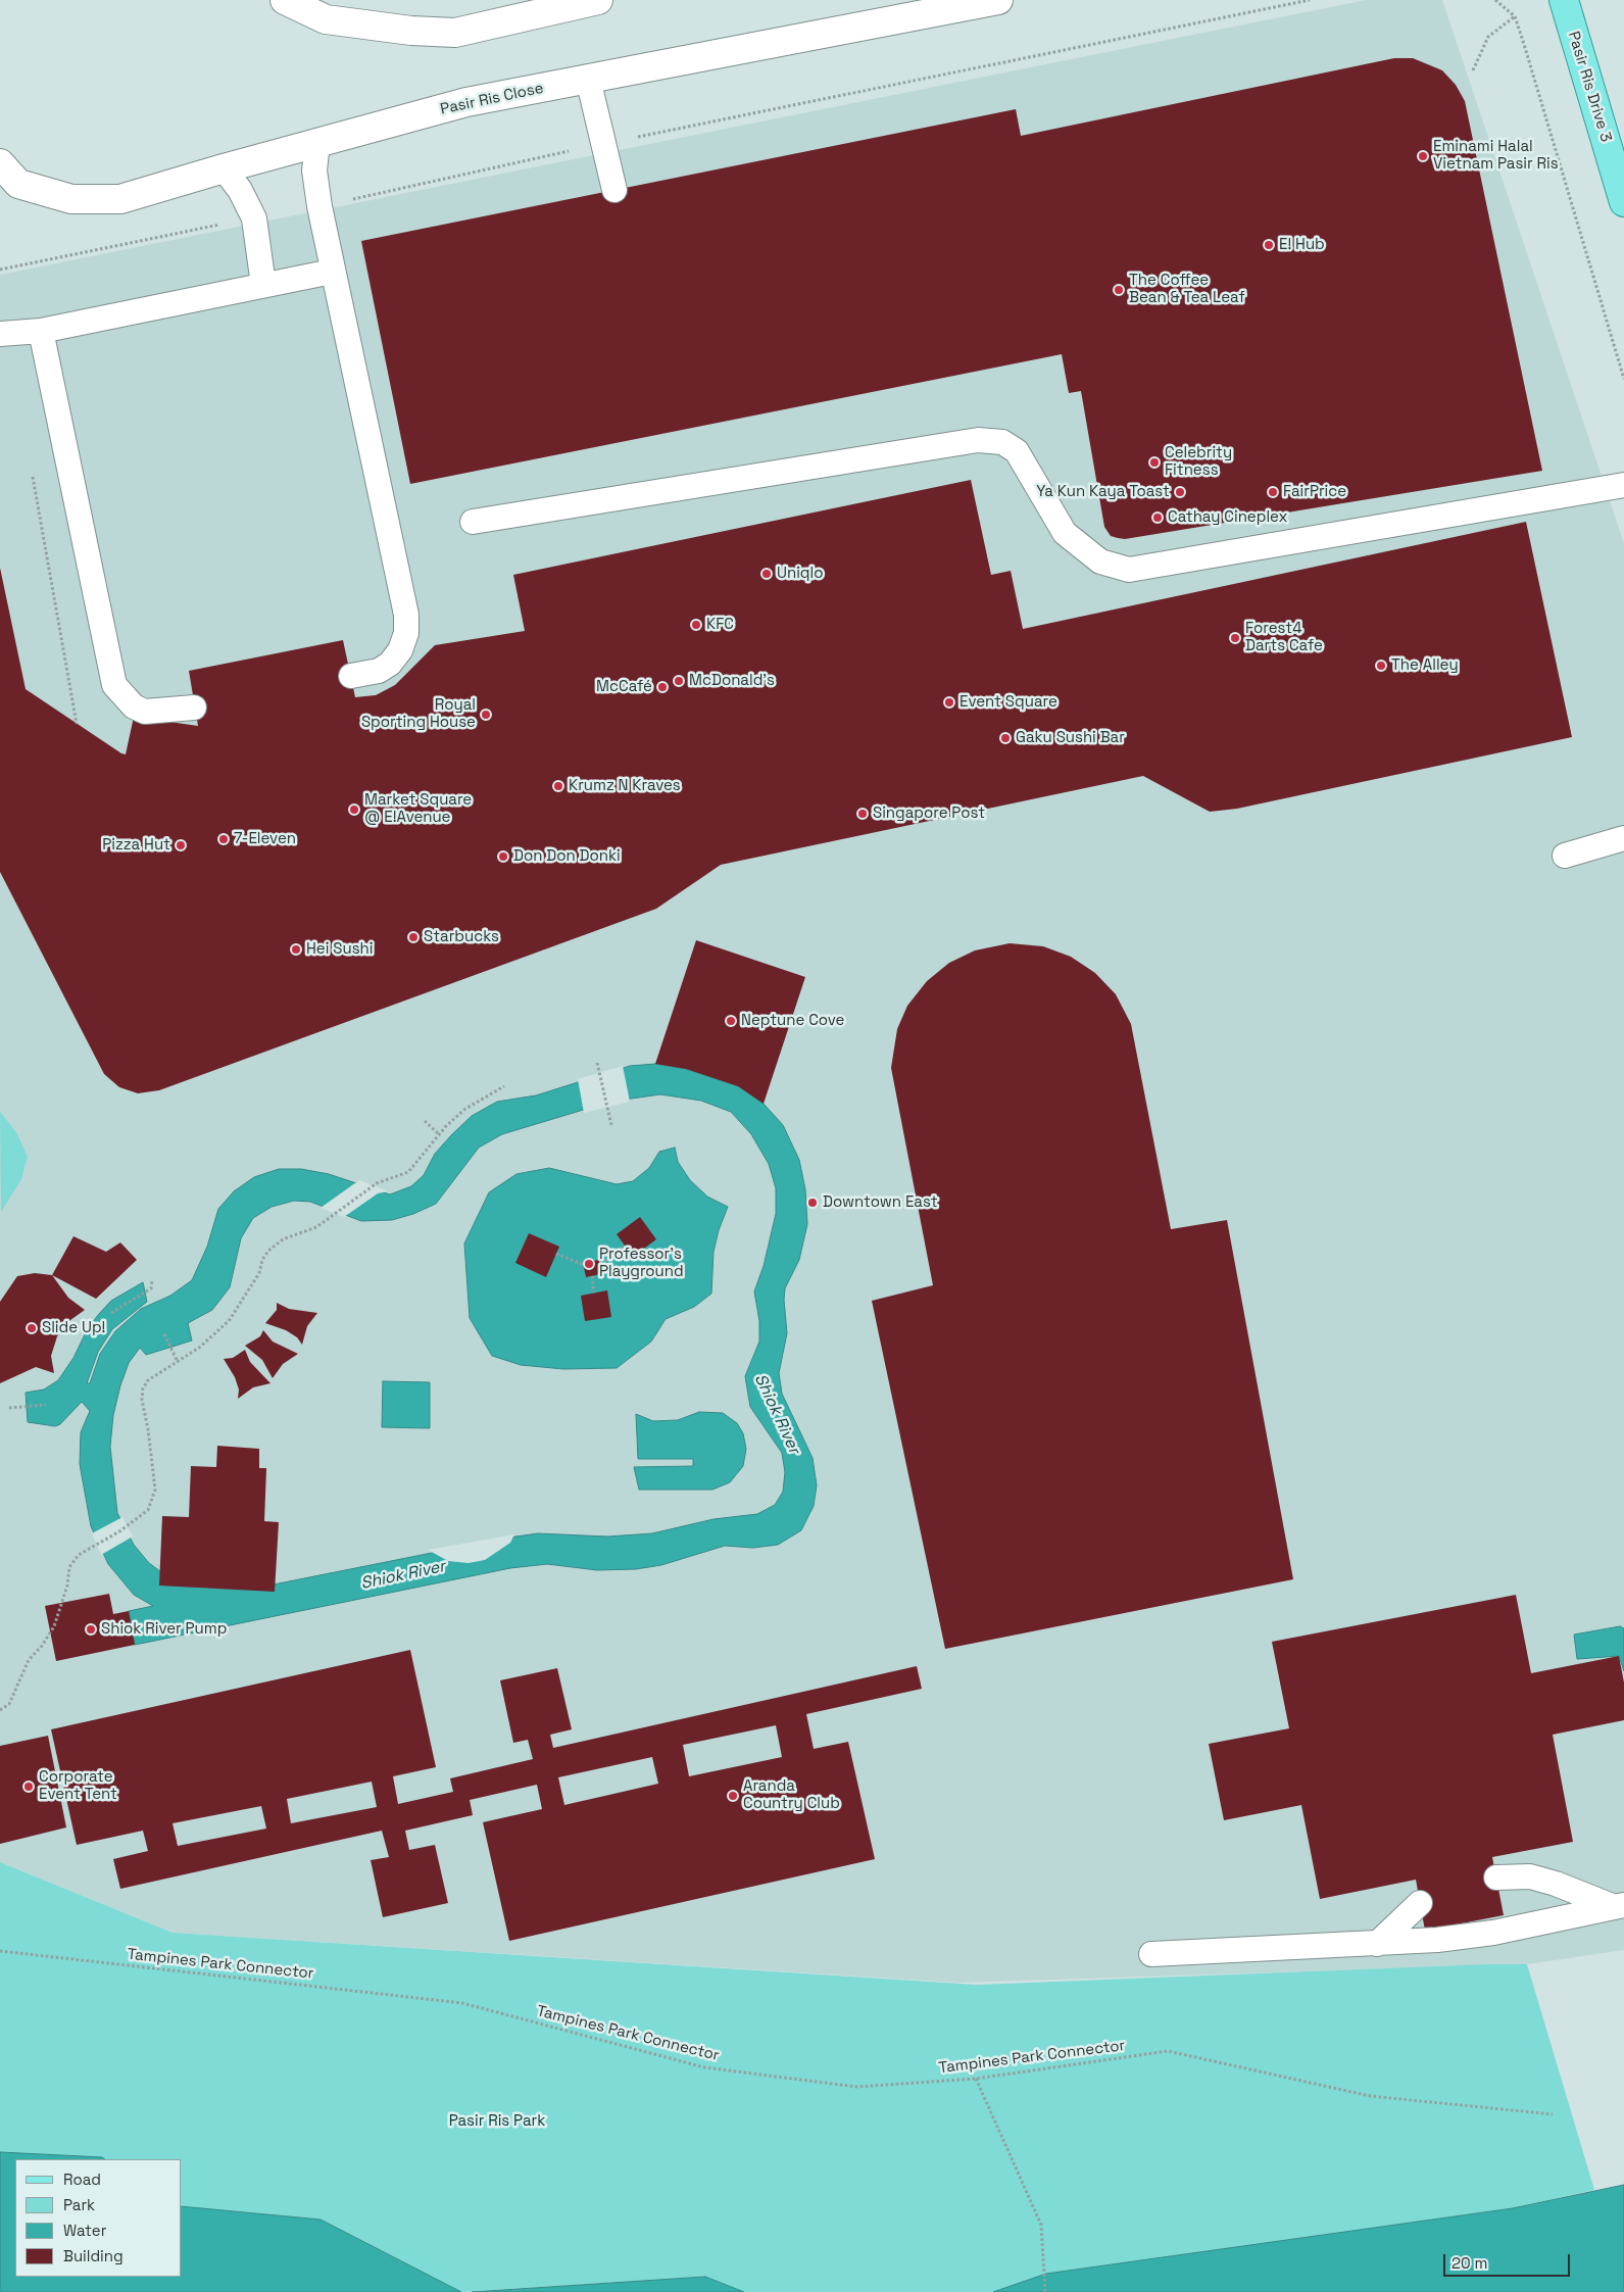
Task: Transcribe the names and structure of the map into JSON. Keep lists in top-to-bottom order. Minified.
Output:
{"streets":{"main road":["Pasir Ris Drive 3"],"street":["Pasir Ris Close"],"path":["Tampines Park Connector"]},"water":["Shiok River"],"parks":["Pasir Ris Park"],"places":["Eminami Halal Vietnam Pasir Ris","E! Hub","The Coffee Bean & Tea Leaf","Celebrity Fitness","Ya Kun Kaya Toast","FairPrice","Cathay Cineplex","Uniqlo","KFC","Forest4 Darts Cafe","The Alley","McDonald's","McCafé","Event Square","Royal Sporting House","Gaku Sushi Bar","Krumz N Kraves","Market Square @ E!Avenue","Singapore Post","7-Eleven","Pizza Hut","Don Don Donki","Starbucks","Hei Sushi","Neptune Cove","Downtown East","Professor's Playground","Slide Up!","Shiok River Pump","Corporate Event Tent","Aranda Country Club"],"legend":["Road","Park","Water","Building"],"scale_bar":"20 m"}
